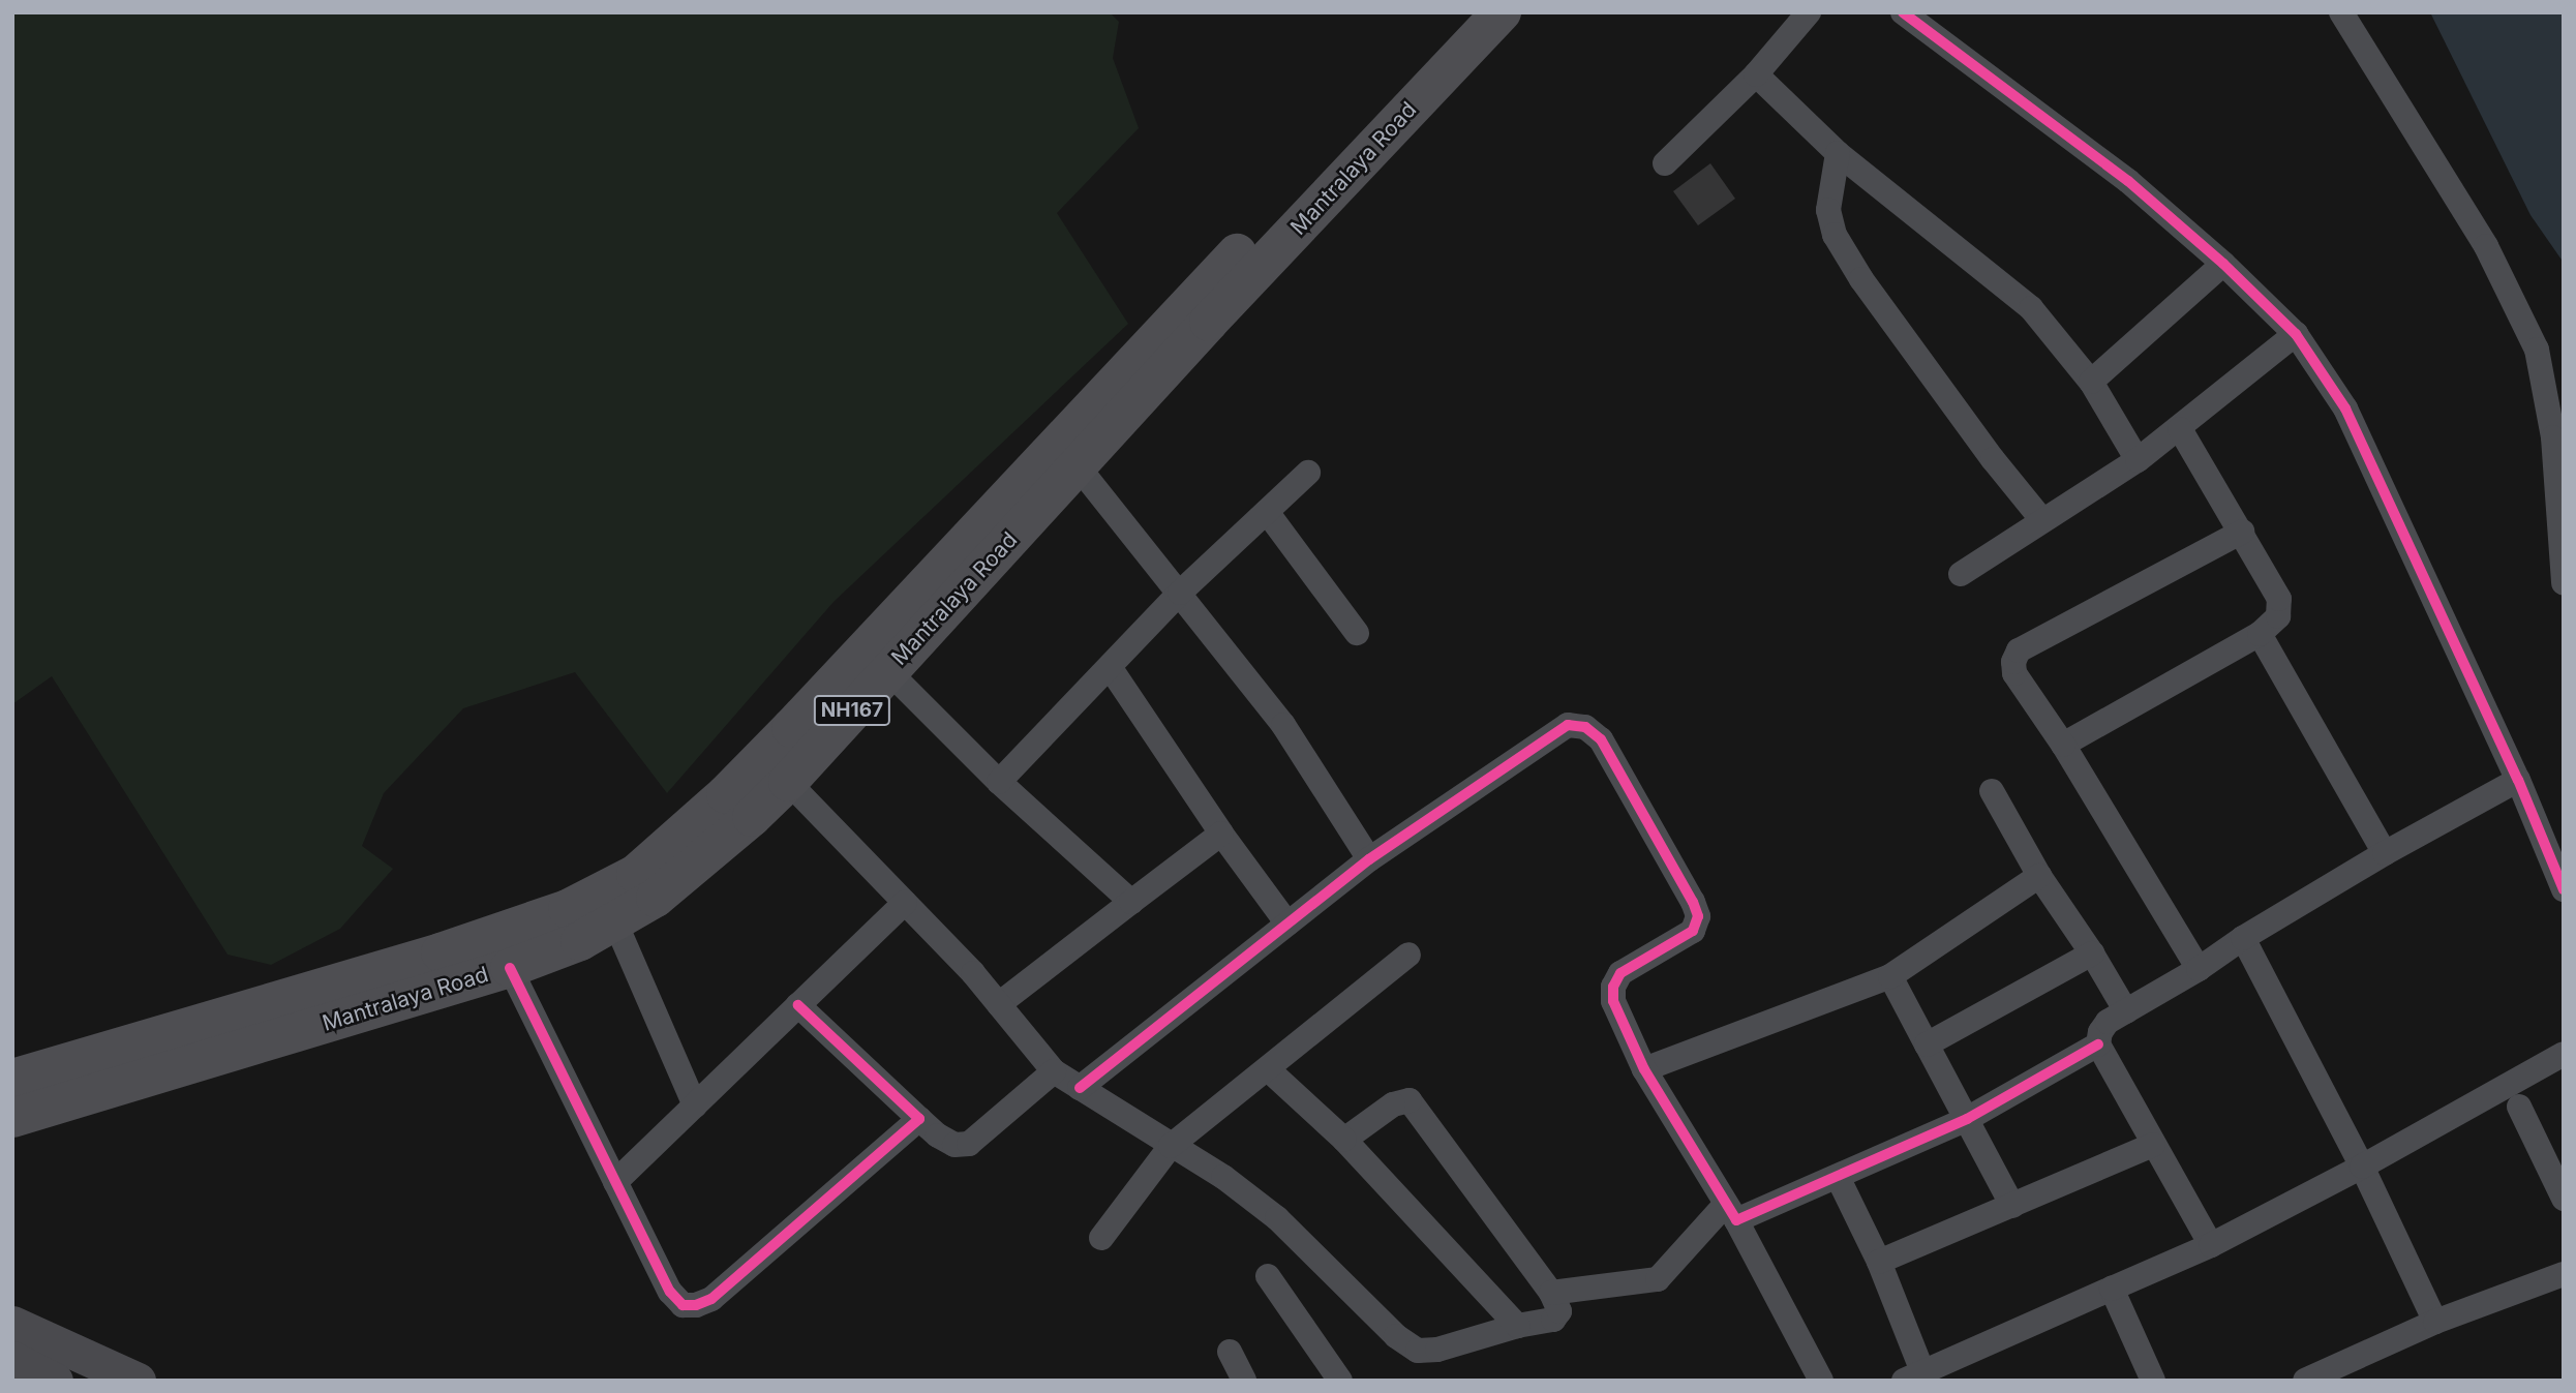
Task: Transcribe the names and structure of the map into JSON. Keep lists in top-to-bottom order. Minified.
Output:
{"streets":{"highway":["Mantralaya Road","NH167"]}}
